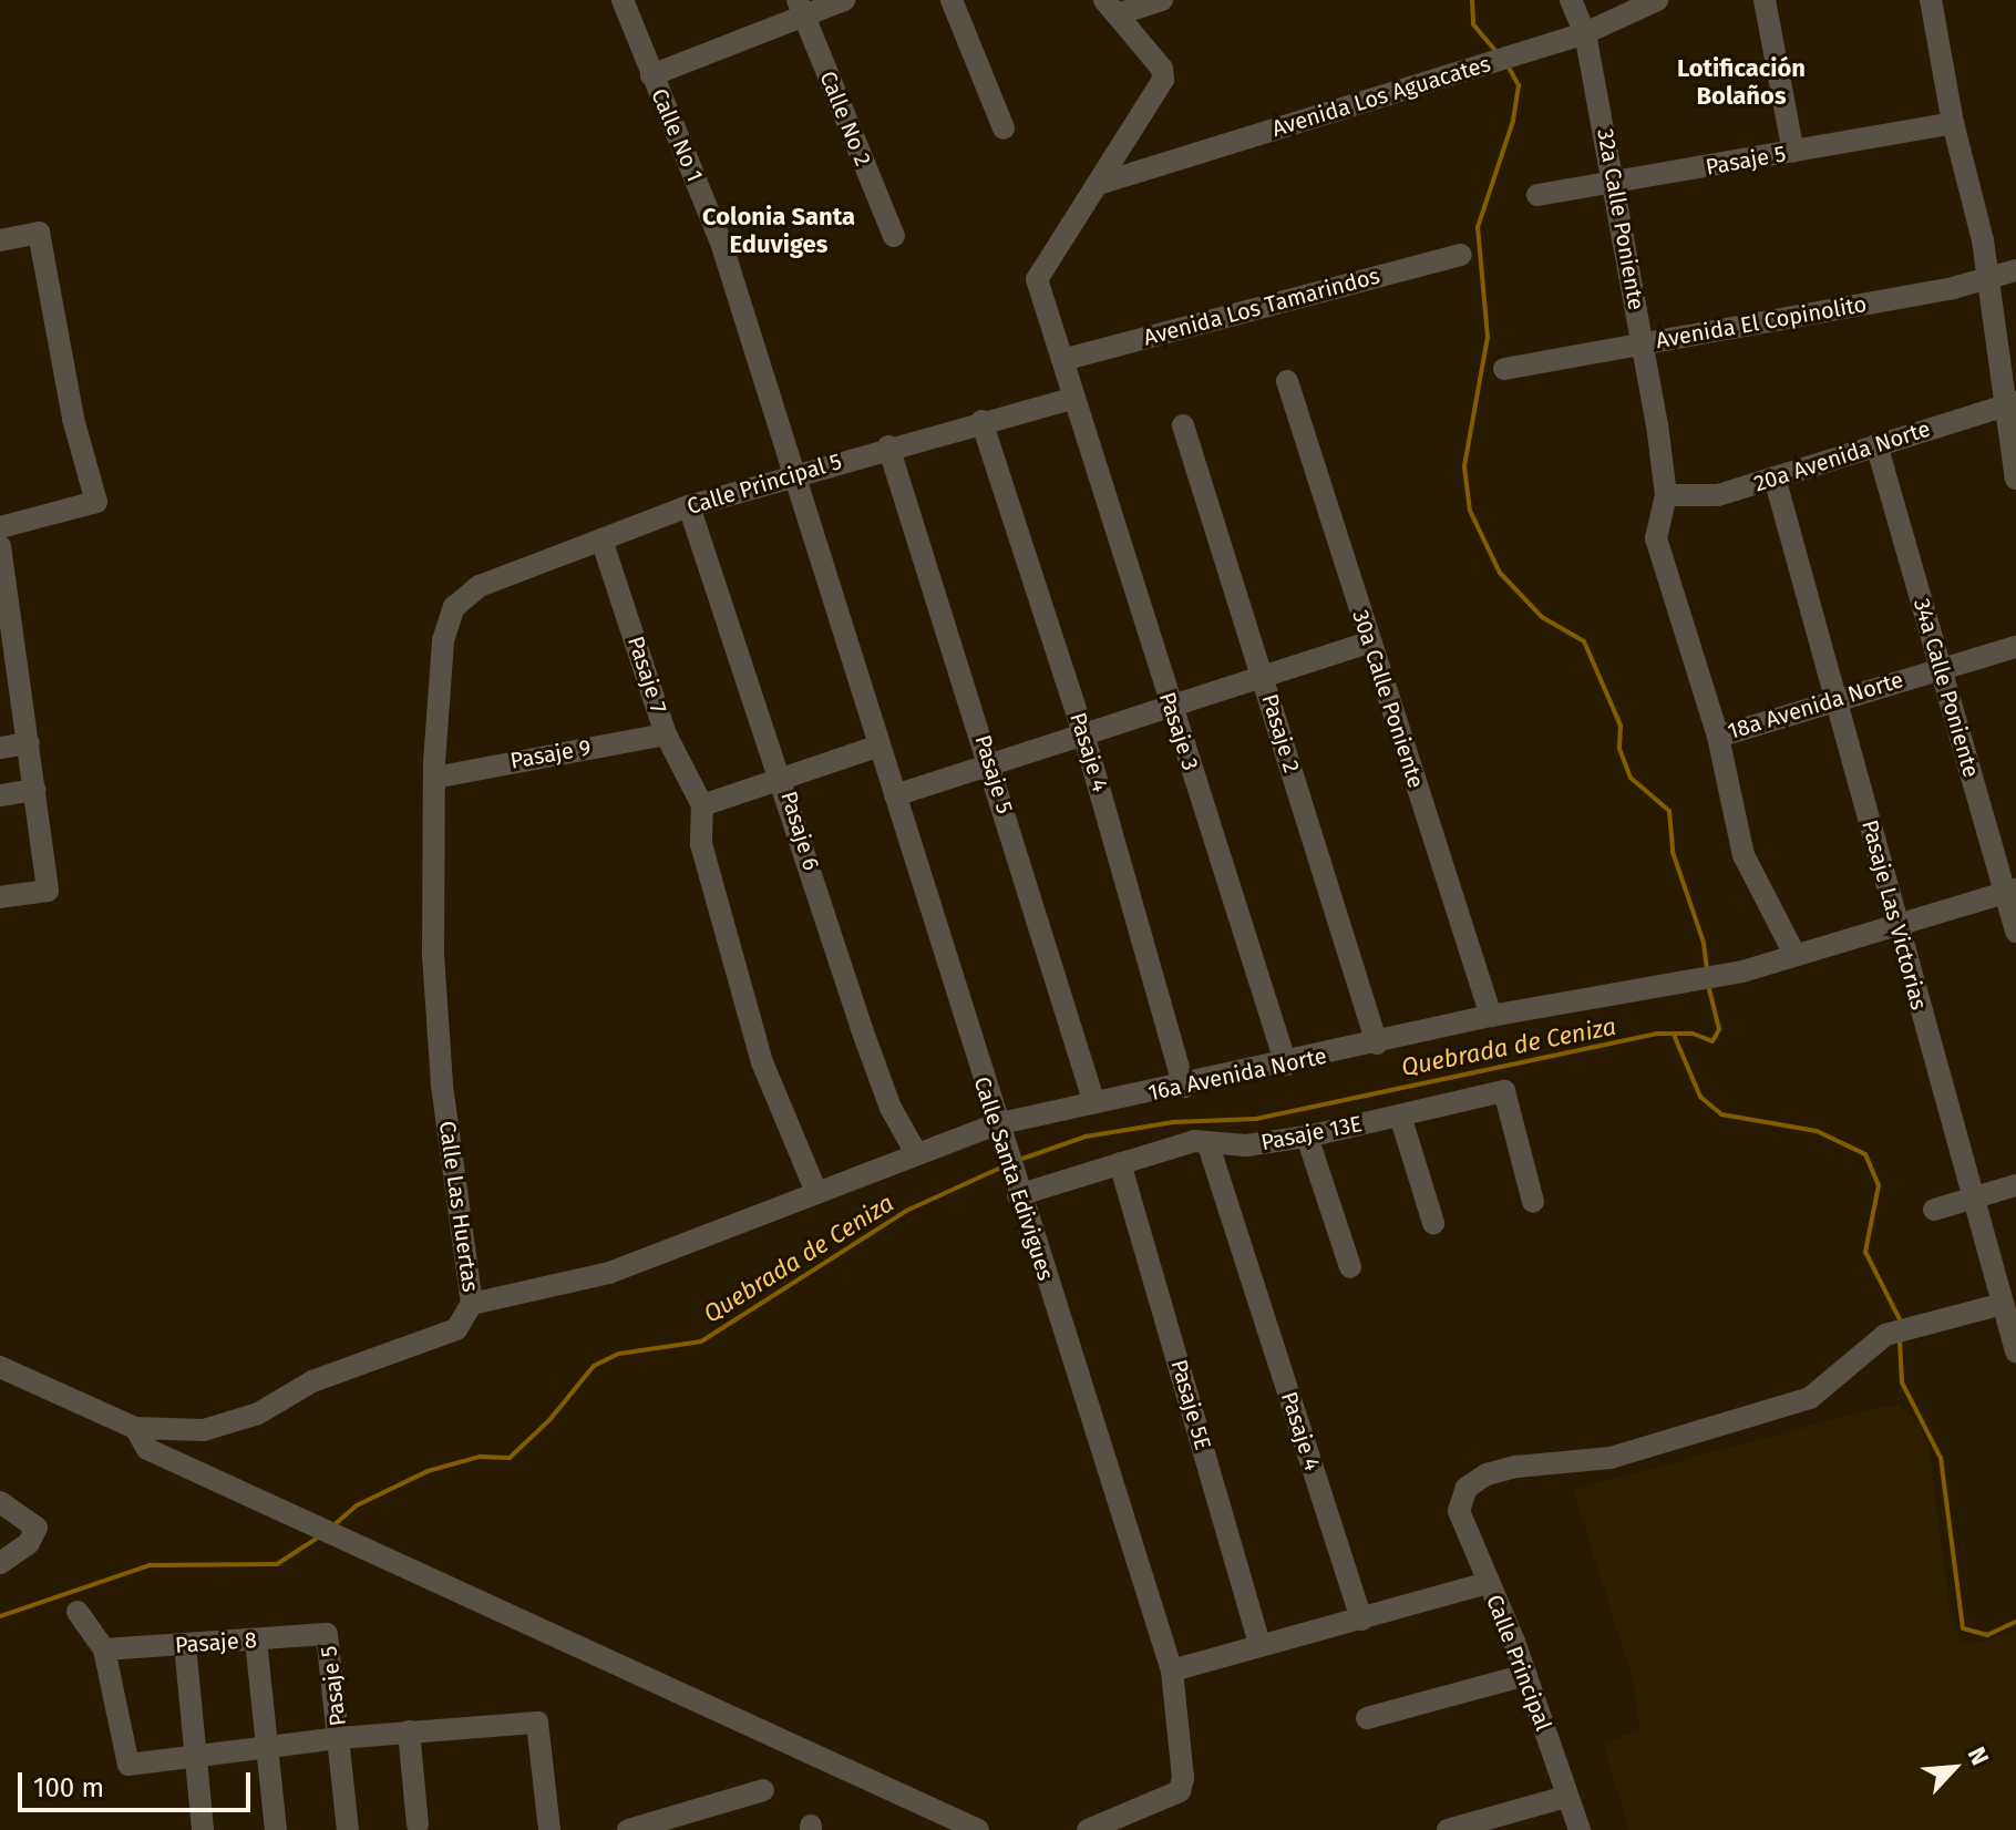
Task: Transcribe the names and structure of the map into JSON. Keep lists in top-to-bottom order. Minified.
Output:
{"streets":{"street":["Avenida Los Aguacates","Calle No 2","Calle No 1","Pasaje 5","32a Calle Poniente","Avenida Los Tamarindos","Avenida El Copinolito","20a Avenida Norte","Calle Principal 5","Pasaje 7","34a Calle Poniente","30a Calle Poniente","18a Avenida Norte","Pasaje 3","Pasaje 2","Pasaje 4","Pasaje 9","Pasaje 6","Pasaje Las Victorias","16a Avenida Norte","Pasaje 13E","Calle Santa Edivigues","Calle Las Huertas","Pasaje 5E","Pasaje 8","Calle Principal"]},"crossings":[["Avenida Los Aguacates","32a Calle Poniente"],["Avenida Los Aguacates","Pasaje 3"],["Calle No 1","Calle Principal 5"],["Calle No 1","Calle Santa Edivigues"],["Pasaje 5","32a Calle Poniente"],["Pasaje 5","Calle Principal 5"],["Pasaje 5","16a Avenida Norte"],["Pasaje 5","Pasaje 8"],["32a Calle Poniente","Avenida El Copinolito"],["32a Calle Poniente","20a Avenida Norte"],["Avenida Los Tamarindos","Pasaje 3"],["20a Avenida Norte","34a Calle Poniente"],["20a Avenida Norte","Pasaje Las Victorias"],["Calle Principal 5","Pasaje 7"],["Calle Principal 5","Pasaje 3"],["Calle Principal 5","Pasaje 4"],["Calle Principal 5","Pasaje 6"],["Calle Principal 5","Calle Santa Edivigues"],["Calle Principal 5","Calle Las Huertas"],["Pasaje 7","Pasaje 9"],["34a Calle Poniente","18a Avenida Norte"],["34a Calle Poniente","16a Avenida Norte"],["30a Calle Poniente","16a Avenida Norte"],["18a Avenida Norte","Pasaje Las Victorias"],["Pasaje 3","16a Avenida Norte"],["Pasaje 2","16a Avenida Norte"],["Pasaje 4","16a Avenida Norte"],["Pasaje 4","Pasaje 13E"],["Pasaje 9","Calle Las Huertas"],["Pasaje 6","16a Avenida Norte"],["Pasaje Las Victorias","16a Avenida Norte"],["Pasaje Las Victorias","Calle Principal"],["16a Avenida Norte","Calle Santa Edivigues"],["16a Avenida Norte","Calle Las Huertas"],["Pasaje 13E","Calle Santa Edivigues"],["Pasaje 13E","Pasaje 5E"]],"districts":["Lotificación Bolaños","Colonia Santa Eduviges"],"water":["Quebrada de Ceniza"],"scale_bar":"100 m","north":"top right"}
